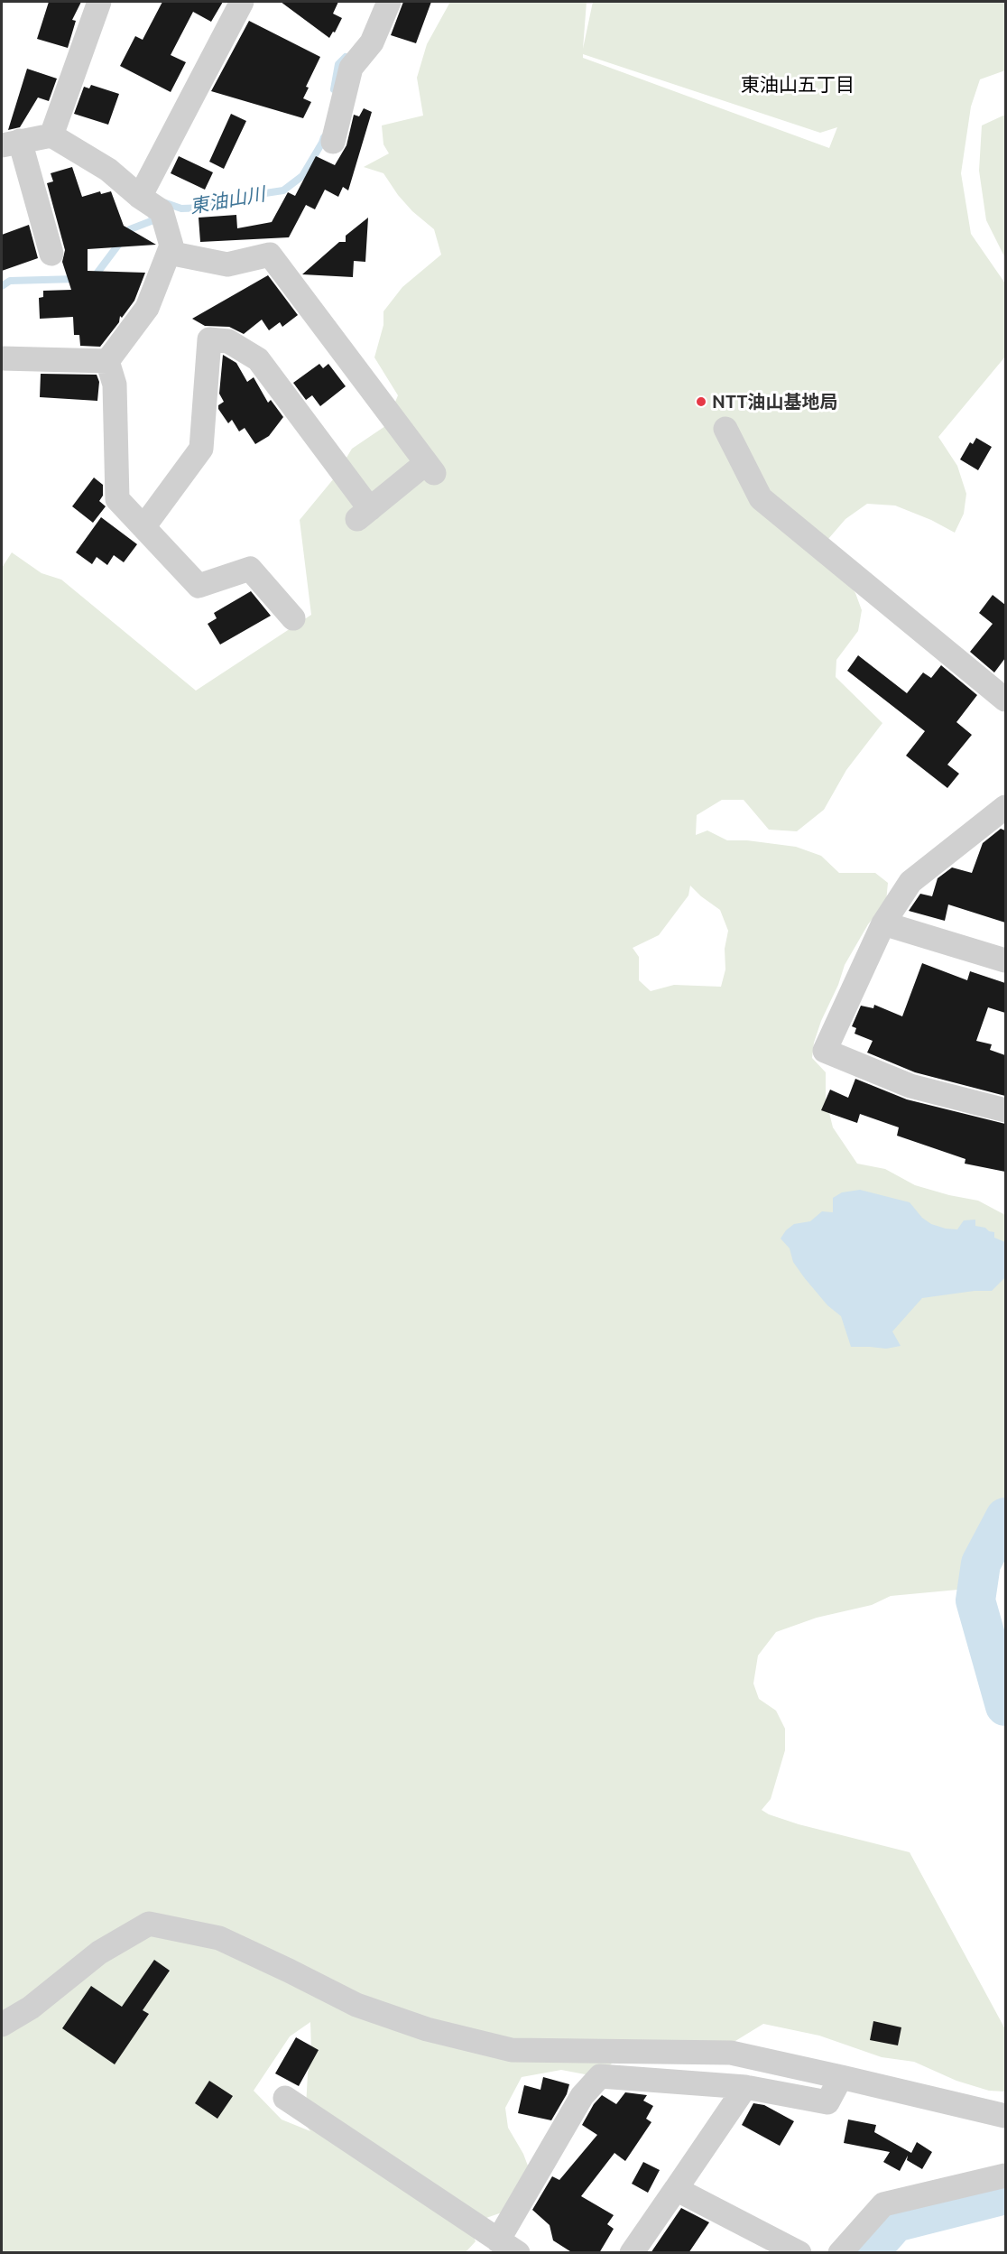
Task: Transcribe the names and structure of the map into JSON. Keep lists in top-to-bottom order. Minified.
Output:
{"districts":["東油山五丁目"],"water":["東油山川"],"places":["NTT油山基地局"]}
